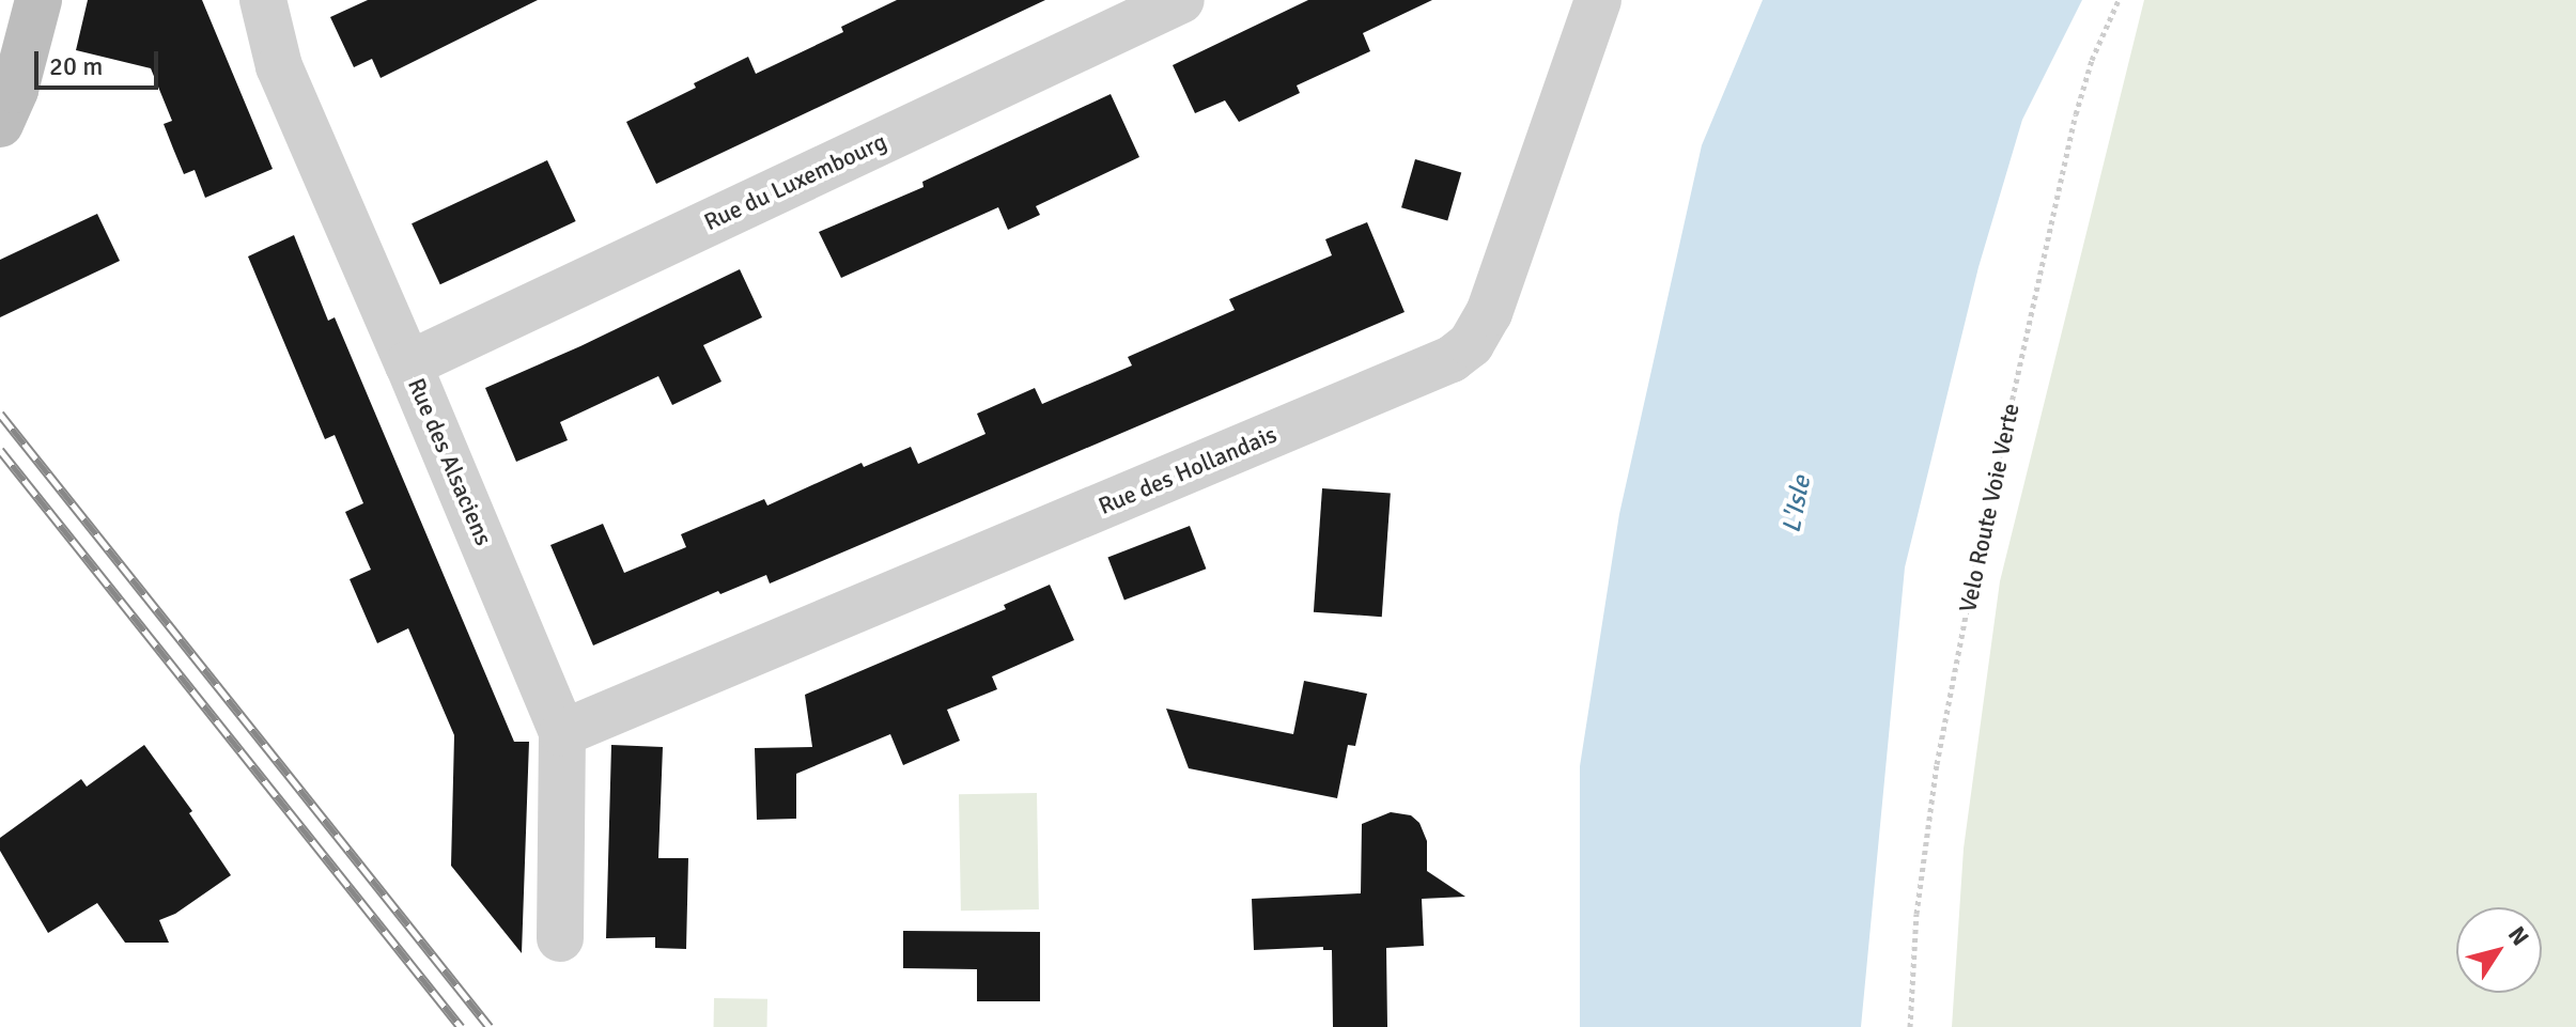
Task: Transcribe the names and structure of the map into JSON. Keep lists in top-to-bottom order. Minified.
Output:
{"streets":{"street":["Rue du Luxembourg","Rue des Alsaciens","Rue des Hollandais"],"path":["Velo Route Voie Verte"]},"crossings":[["Rue du Luxembourg","Rue des Alsaciens"],["Rue des Alsaciens","Rue des Hollandais"]],"water":["L'Isle"],"scale_bar":"20 m","north":"top right"}
